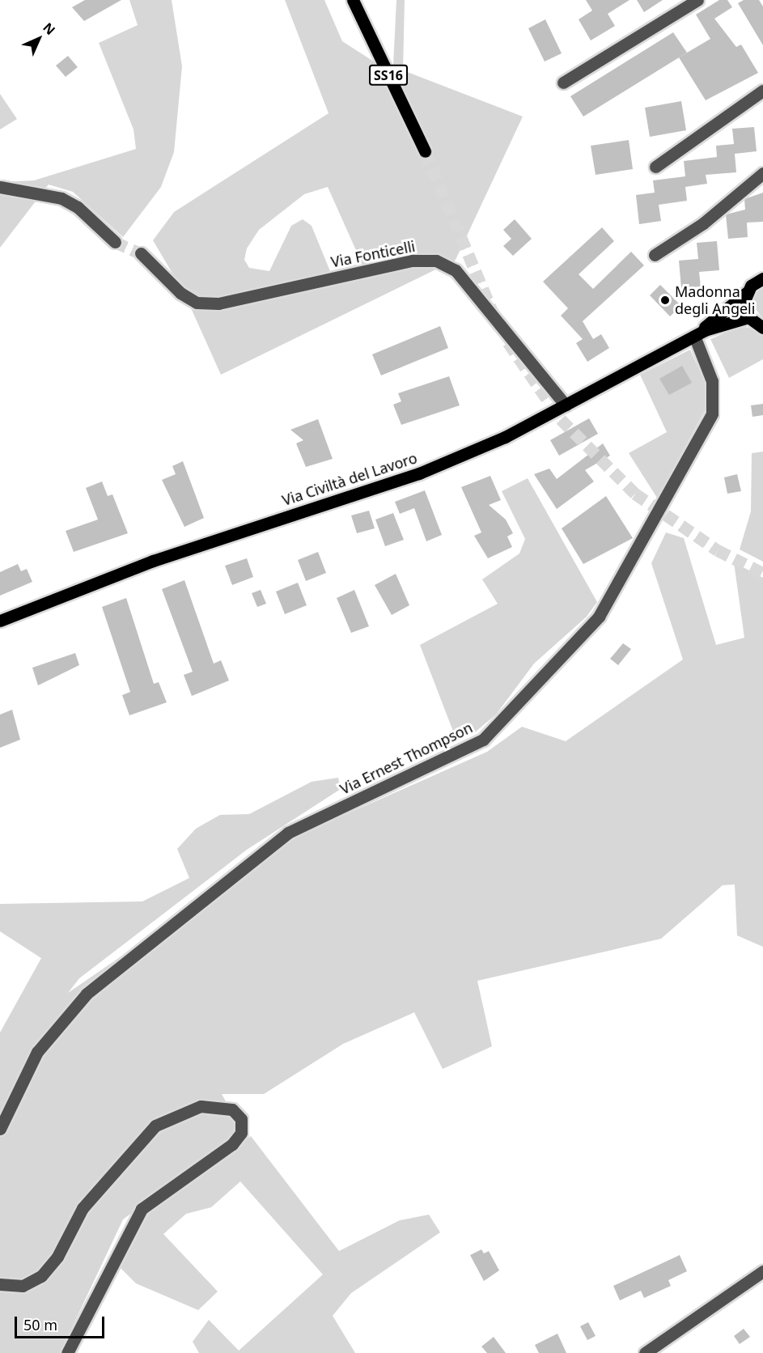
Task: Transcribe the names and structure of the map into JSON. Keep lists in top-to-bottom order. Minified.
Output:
{"streets":{"main road":["SS16","Via Civiltà del Lavoro"],"street":["Via Fonticelli","Via Ernest Thompson"]},"crossings":[["Via Fonticelli","Via Civiltà del Lavoro"],["Via Civiltà del Lavoro","Via Ernest Thompson"]],"places":["Madonna degli Angeli"],"scale_bar":"50 m","north":"top right"}
